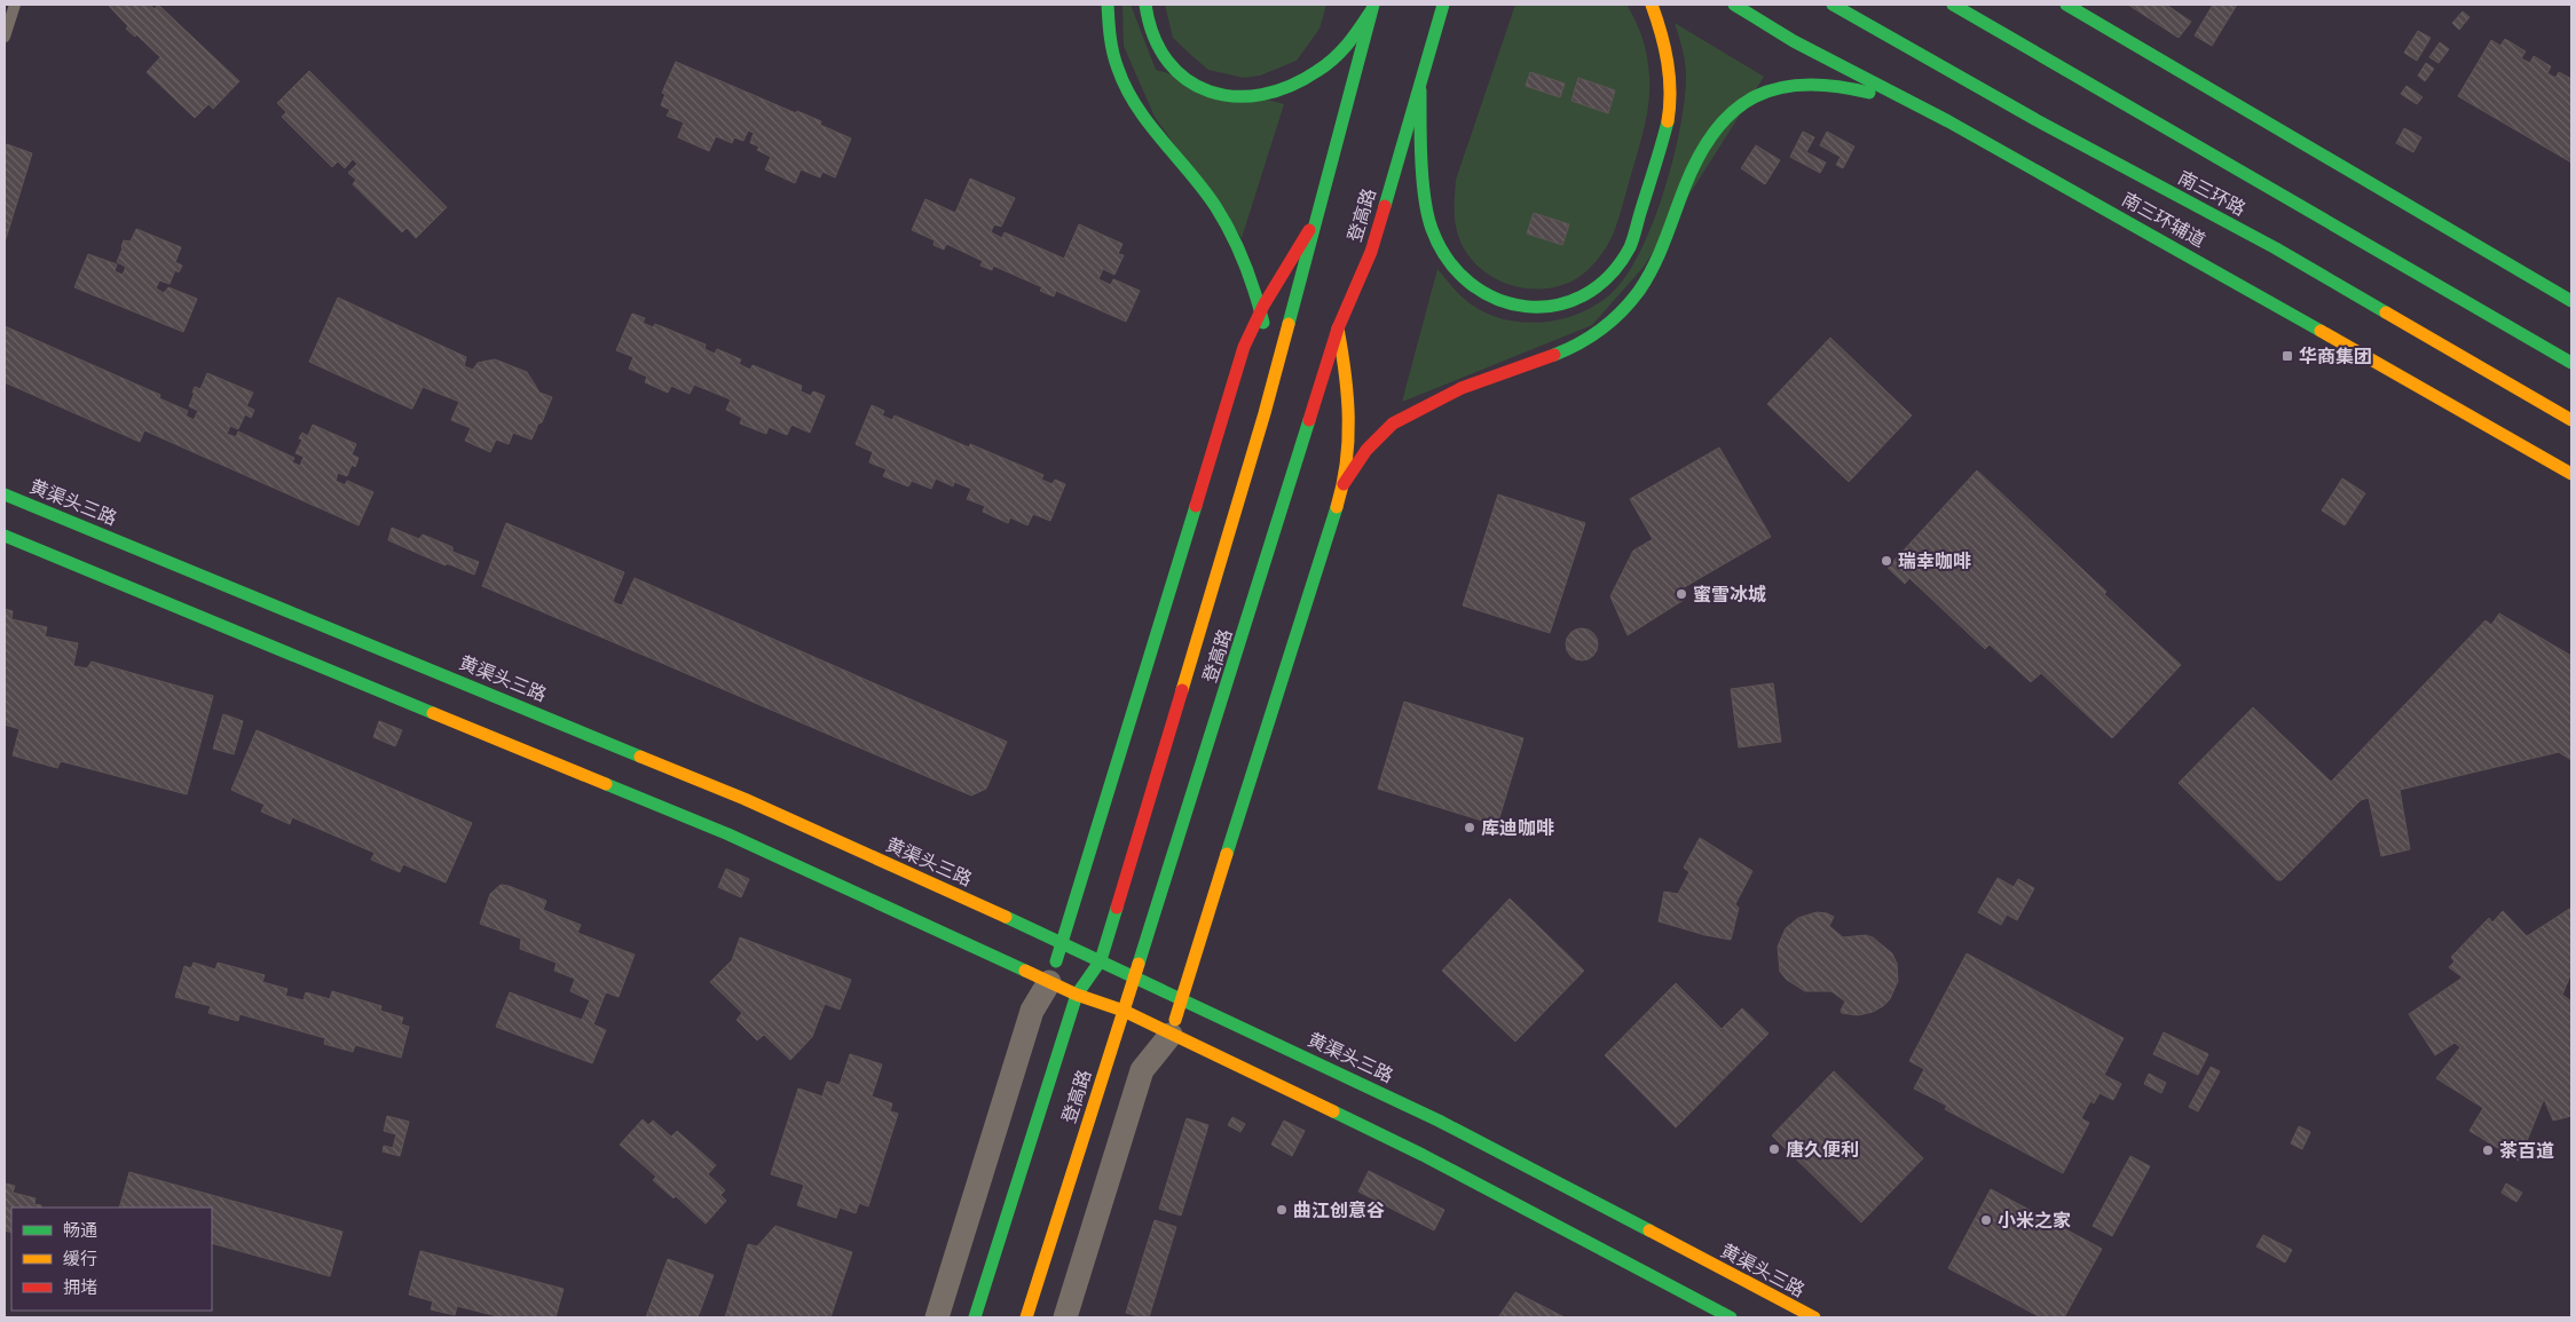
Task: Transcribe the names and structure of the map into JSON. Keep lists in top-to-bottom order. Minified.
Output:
{"streets":{"main road":["南三环路","登高路","南三环辅道","黄渠头三路"]},"crossings":[["登高路","黄渠头三路"]],"places":{"transit":["华商集团"],"other":["瑞幸咖啡","蜜雪冰城","库迪咖啡","唐久便利","茶百道","曲江创意谷","小米之家"]},"legend":["畅通","缓行","拥堵"]}
